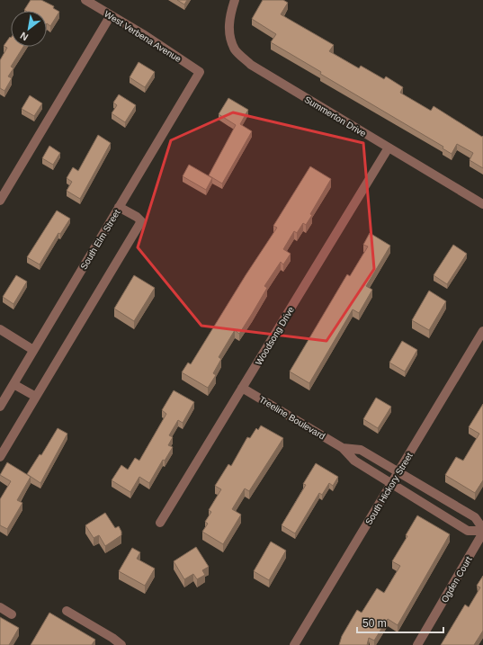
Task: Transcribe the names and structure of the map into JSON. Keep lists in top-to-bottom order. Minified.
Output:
{"streets":{"street":["West Verbena Avenue","Summerton Drive","South Elm Street","Woodsong Drive","Treeline Boulevard","South Hickory Street","Ogden Court"]},"crossings":[["West Verbena Avenue","South Elm Street"],["Summerton Drive","Woodsong Drive"],["Woodsong Drive","Treeline Boulevard"],["Treeline Boulevard","South Hickory Street"],["Treeline Boulevard","Ogden Court"]],"scale_bar":"50 m","north":"bottom left"}
